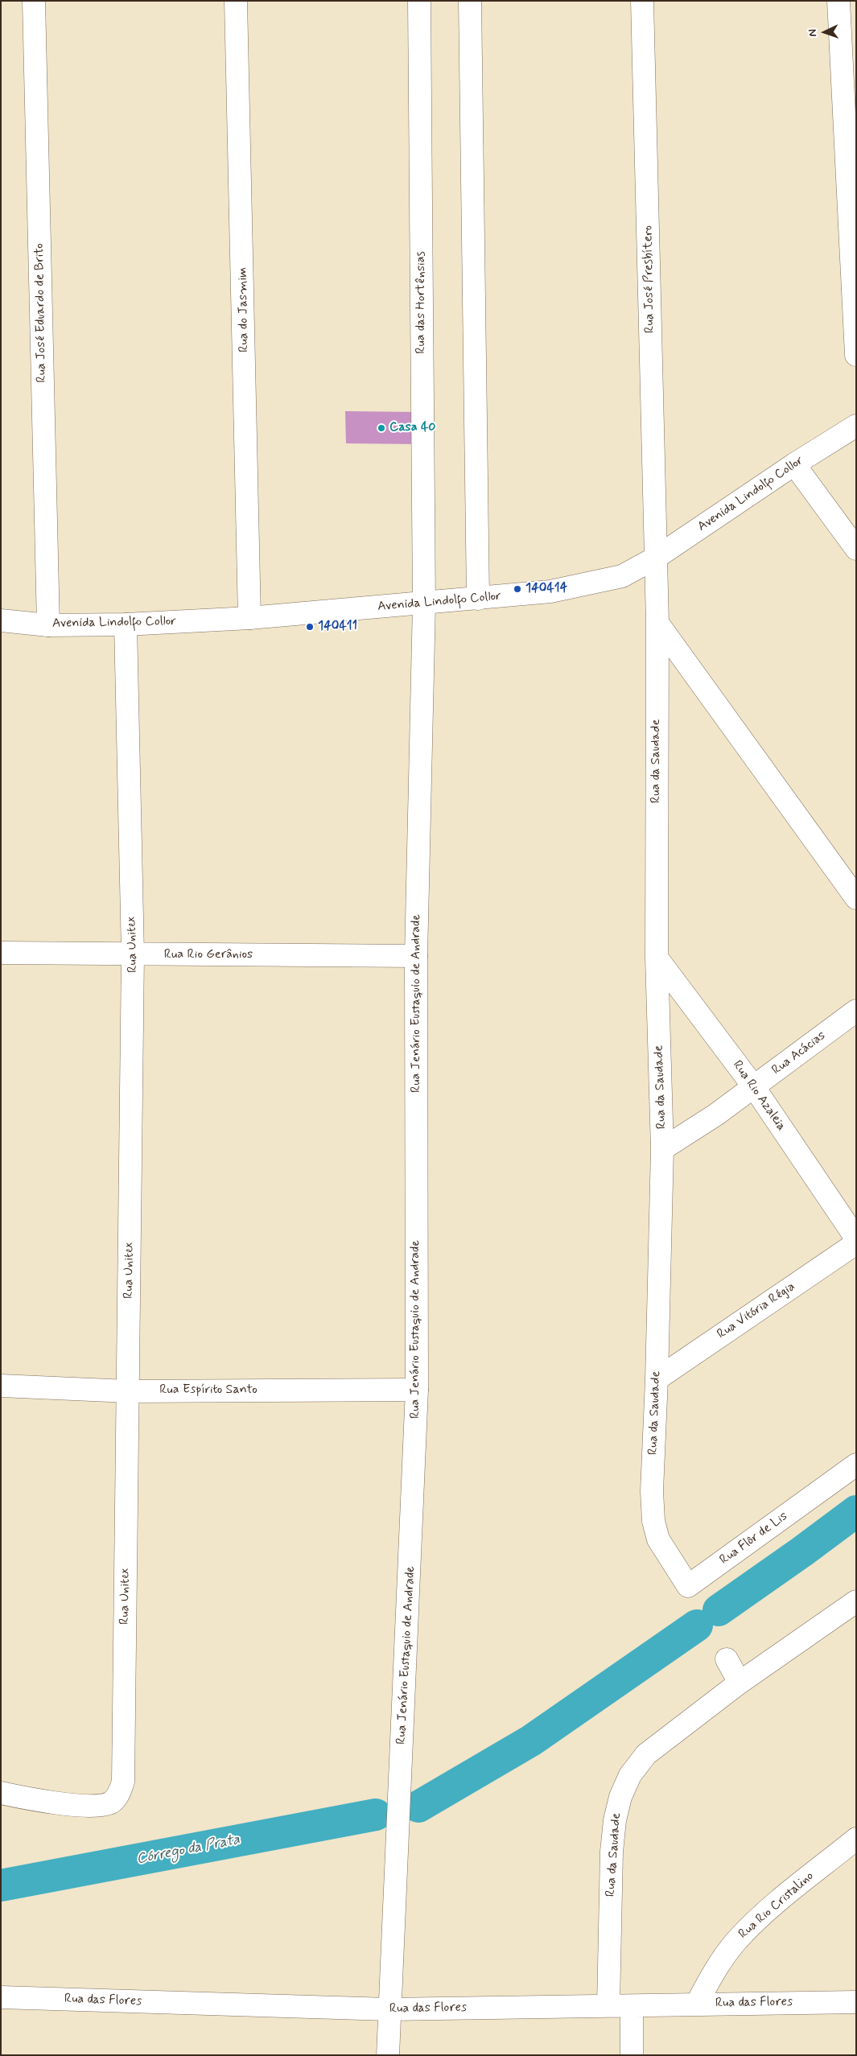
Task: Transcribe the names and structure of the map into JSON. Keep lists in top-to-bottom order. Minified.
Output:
{"streets":{"street":["Rua José Presbítero","Rua das Hortênsias","Rua do Jasmim","Rua José Eduardo de Brito","Avenida Lindolfo Collor","Rua da Saudade","Rua Unitex","Rua Rio Gerânios","Rua Jenário Eustaquio de Andrade","Rua Acácias","Rua Rio Azaleia","Rua Vitória Régia","Rua Espírito Santo","Rua Flôr de Lis","Rua Rio Cristalino","Rua das Flores"]},"crossings":[["Rua José Presbítero","Avenida Lindolfo Collor"],["Rua José Presbítero","Rua da Saudade"],["Rua das Hortênsias","Avenida Lindolfo Collor"],["Rua das Hortênsias","Rua Jenário Eustaquio de Andrade"],["Rua do Jasmim","Avenida Lindolfo Collor"],["Rua José Eduardo de Brito","Avenida Lindolfo Collor"],["Avenida Lindolfo Collor","Rua da Saudade"],["Avenida Lindolfo Collor","Rua Unitex"],["Avenida Lindolfo Collor","Rua Jenário Eustaquio de Andrade"],["Rua da Saudade","Rua Acácias"],["Rua da Saudade","Rua Rio Azaleia"],["Rua da Saudade","Rua Vitória Régia"],["Rua da Saudade","Rua Flôr de Lis"],["Rua da Saudade","Rua das Flores"],["Rua Unitex","Rua Rio Gerânios"],["Rua Unitex","Rua Espírito Santo"],["Rua Rio Gerânios","Rua Jenário Eustaquio de Andrade"],["Rua Jenário Eustaquio de Andrade","Rua Espírito Santo"],["Rua Jenário Eustaquio de Andrade","Rua das Flores"],["Rua Acácias","Rua Rio Azaleia"],["Rua Rio Cristalino","Rua das Flores"]],"water":["Córrego da Prata"],"places":["Casa 40","140414","140411"],"north":"left"}
